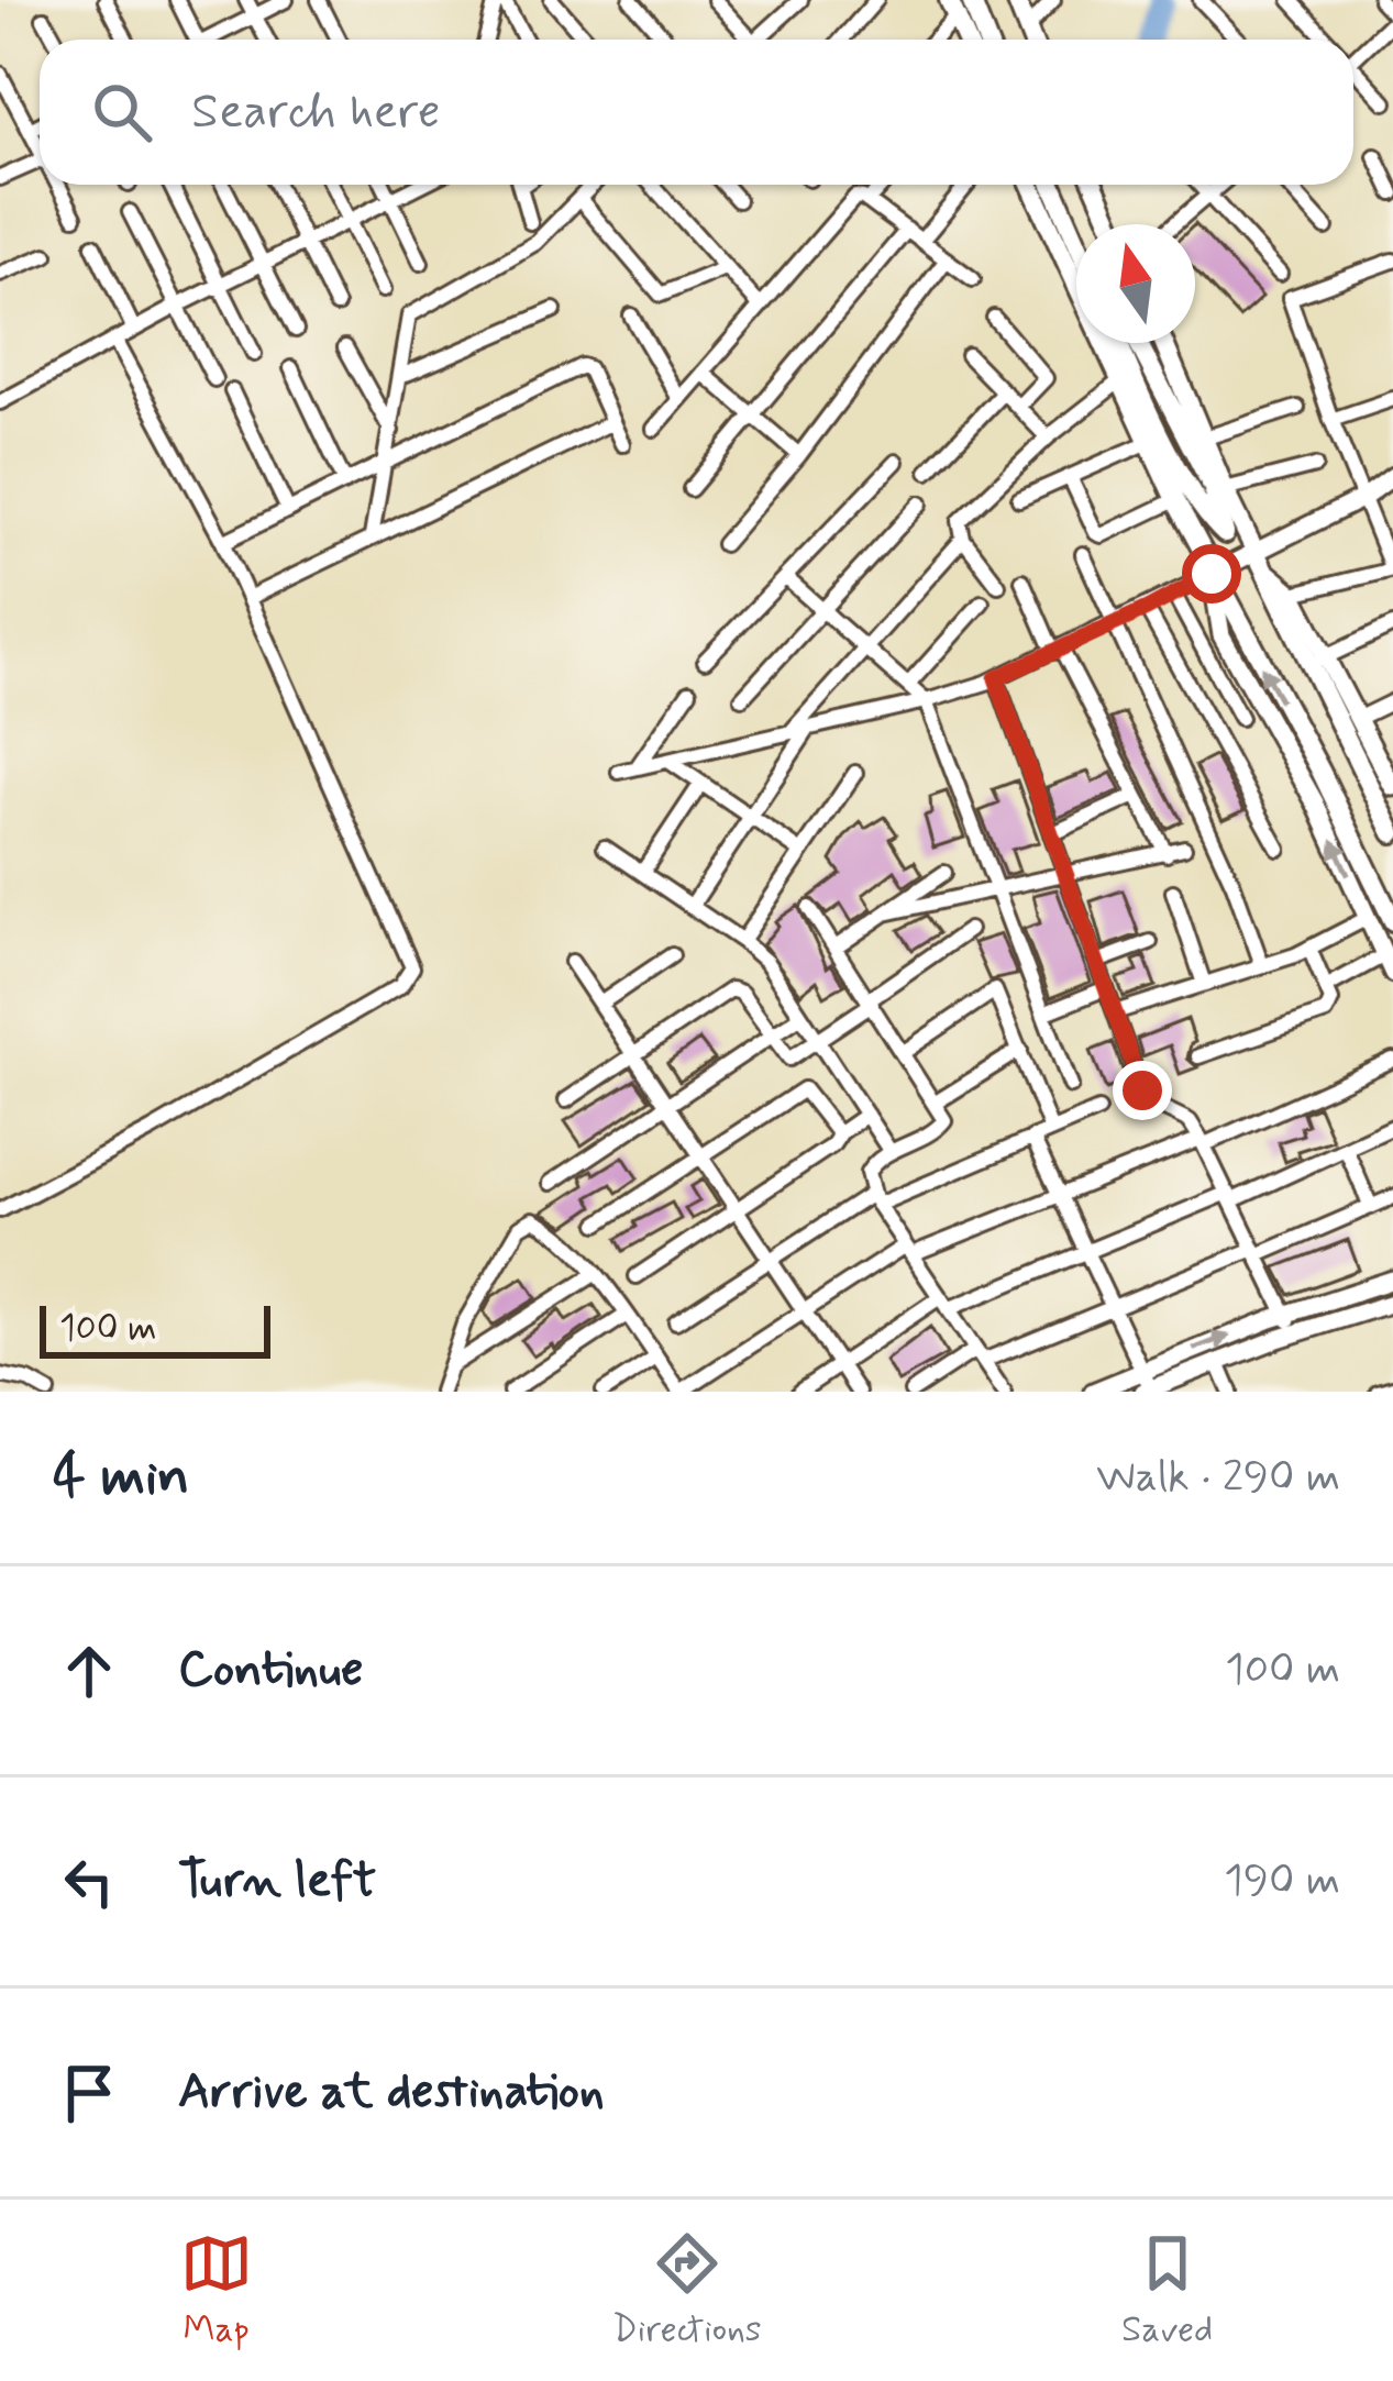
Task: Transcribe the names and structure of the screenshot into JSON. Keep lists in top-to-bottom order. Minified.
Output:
{"scale_bar":"100 m","north":"top","page":{"search":"Search here","scale":"100 m","heading":["4 min","Walk · 290 m"],"list":[["Continue","100 m"],["Turn left","190 m"],"Arrive at destination"],"nav":["Map","Directions","Saved"]}}
